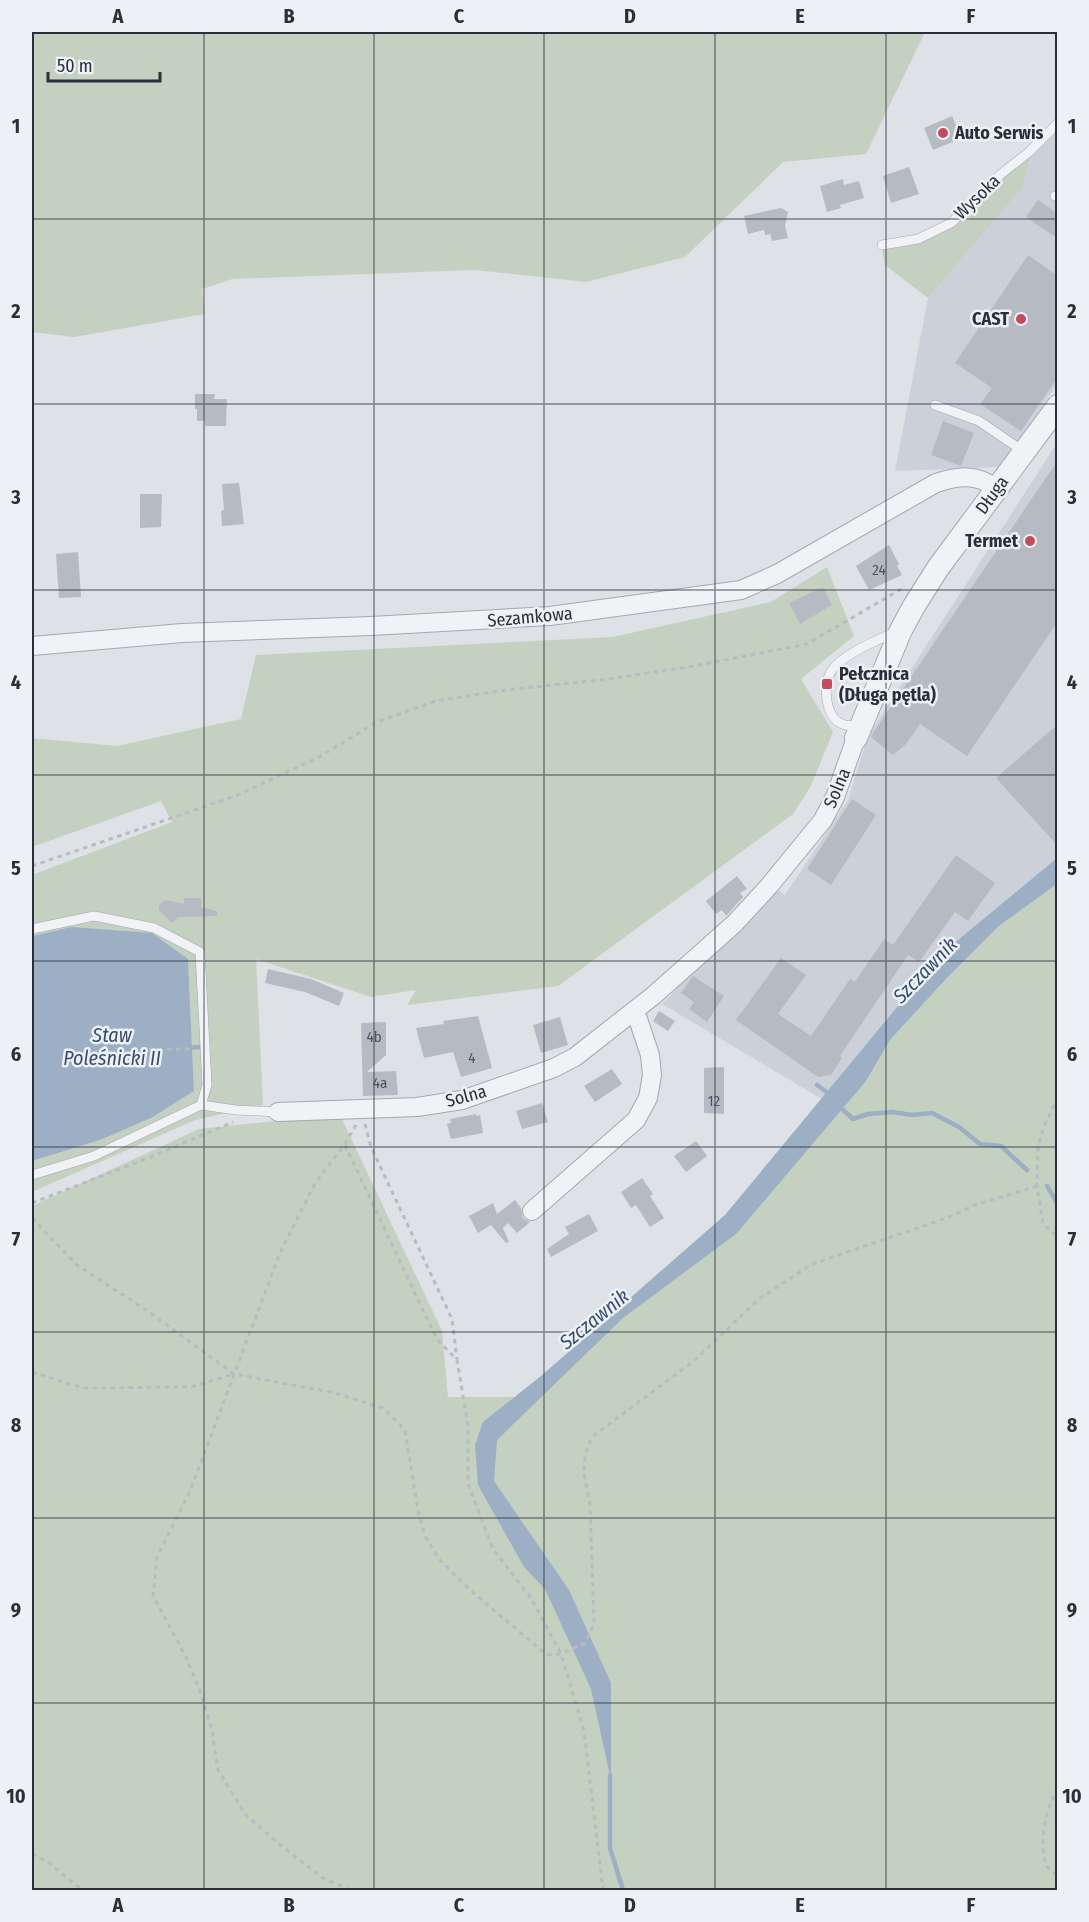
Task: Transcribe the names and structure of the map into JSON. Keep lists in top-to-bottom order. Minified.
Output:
{"streets":{"street":["Długa","Sezamkowa","Solna"],"lane":["Wysoka"]},"crossings":[["Długa","Sezamkowa"],["Długa","Solna"]],"water":["Szczawnik","Staw Poleśnicki II"],"places":{"other":["Auto Serwis","CAST","Termet"],"transit":["Pełcznica (Długa pętla)"]},"house_numbers":["24","4b","4","4a","12"],"scale_bar":"50 m","grid":{"columns":["A","B","C","D","E","F"],"rows":["1","2","3","4","5","6","7","8","9","10"]}}
